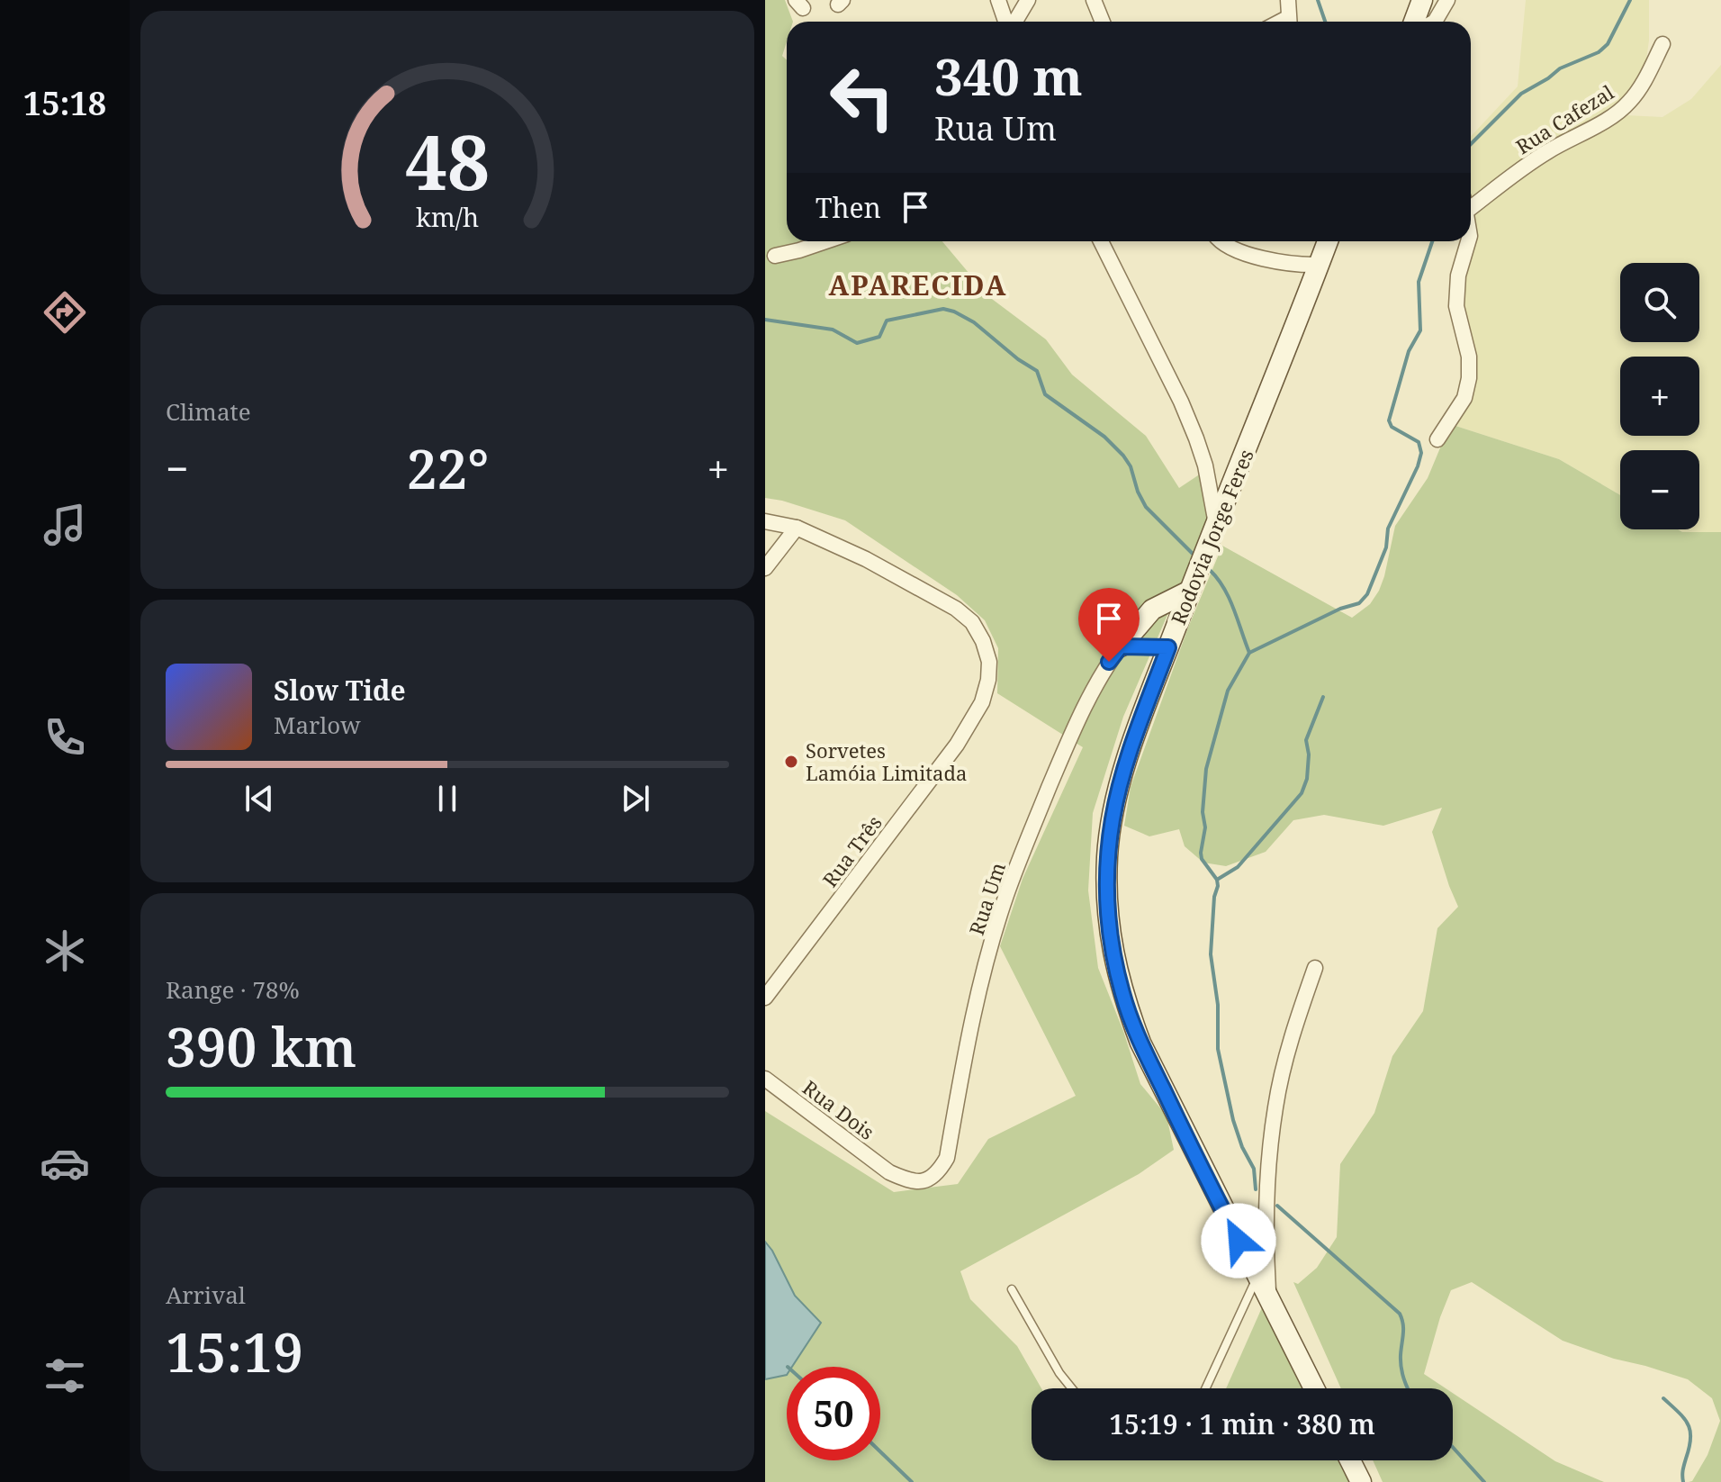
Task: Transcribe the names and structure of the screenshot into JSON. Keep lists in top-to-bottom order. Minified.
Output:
{"streets":{"main road":["Rodovia Jorge Feres"],"street":["Rua Cafezal","Rua Três","Rua Um","Rua Dois"]},"crossings":[["Rua Um","Rua Dois"]],"districts":["APARECIDA"],"places":["Sorvetes Lamóia Limitada"],"page":{"tabs":"15:18","turn":["340 m","Rua Um"],"then":"Then","map_buttons":["+","−"],"tile":["Climate",["Range · 78%","390 km"],["Arrival","15:19"]],"heat":["−","22°","+"],"song":["Slow Tide","Marlow"],"limit":"50","trip":"15:19 · 1 min · 380 m","gauge":["48","km/h"]}}
